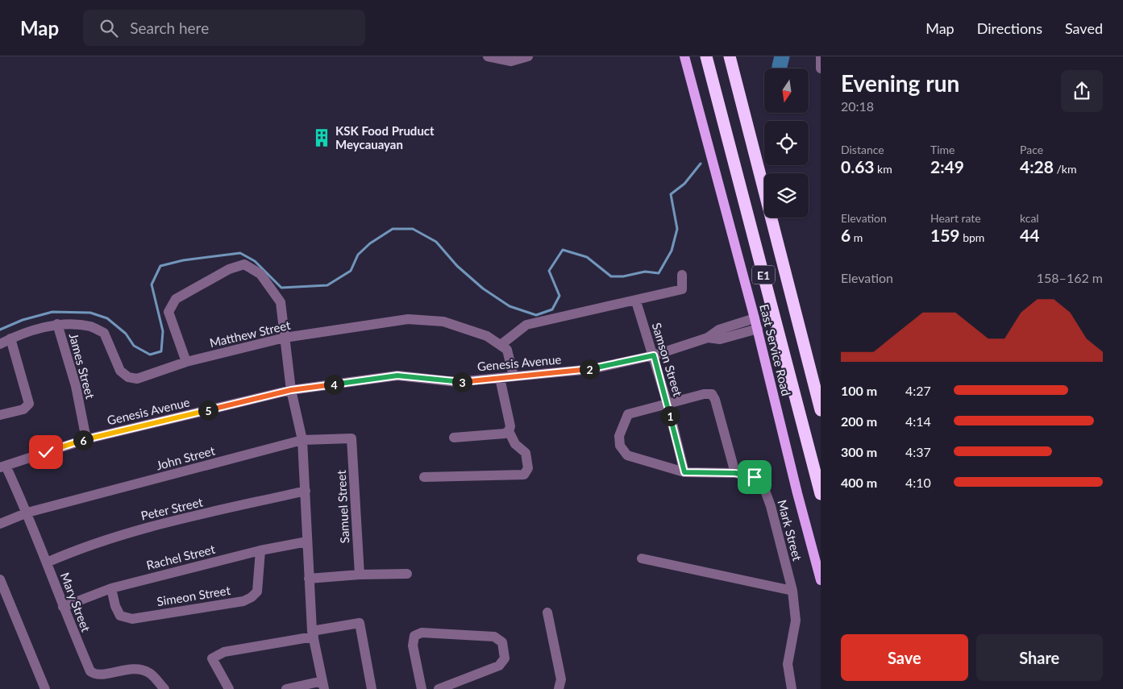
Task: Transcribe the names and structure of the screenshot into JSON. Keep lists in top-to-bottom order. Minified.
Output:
{"streets":{"highway":["E1"],"main road":["East Service Road"],"street":["Matthew Street","Samson Street","Genesis Avenue","James Street","John Street","Samuel Street","Peter Street","Mark Street","Rachel Street","Simeon Street","Mary Street"]},"crossings":[["Matthew Street","James Street"],["East Service Road","Genesis Avenue"],["Samson Street","Genesis Avenue"],["Samson Street","Mark Street"],["Genesis Avenue","James Street"],["Genesis Avenue","Mary Street"],["John Street","Samuel Street"],["John Street","Mary Street"],["Peter Street","Mary Street"],["Rachel Street","Simeon Street"],["Rachel Street","Mary Street"]],"places":{"building":["KSK Food Pruduct Meycauayan"]},"north":"bottom","page":{"header":"Map","search":"Search here","nav":["Map","Directions","Saved"],"heading":["Evening run","20:18"],"stats":[["Distance","0.63 km"],["Time","2:49"],["Pace","4:28 /km"],["Elevation","6 m"],["Heart rate","159 bpm"],["kcal","44"]],"chart":["Elevation","158–162 m"],"pins":["2","3","4","5","1","6"],"list":[{"name":"100 m","note":"4:27"},{"name":"200 m","note":"4:14"},{"name":"300 m","note":"4:37"},{"name":"400 m","note":"4:10"}],"buttons":["Save","Share"]}}
